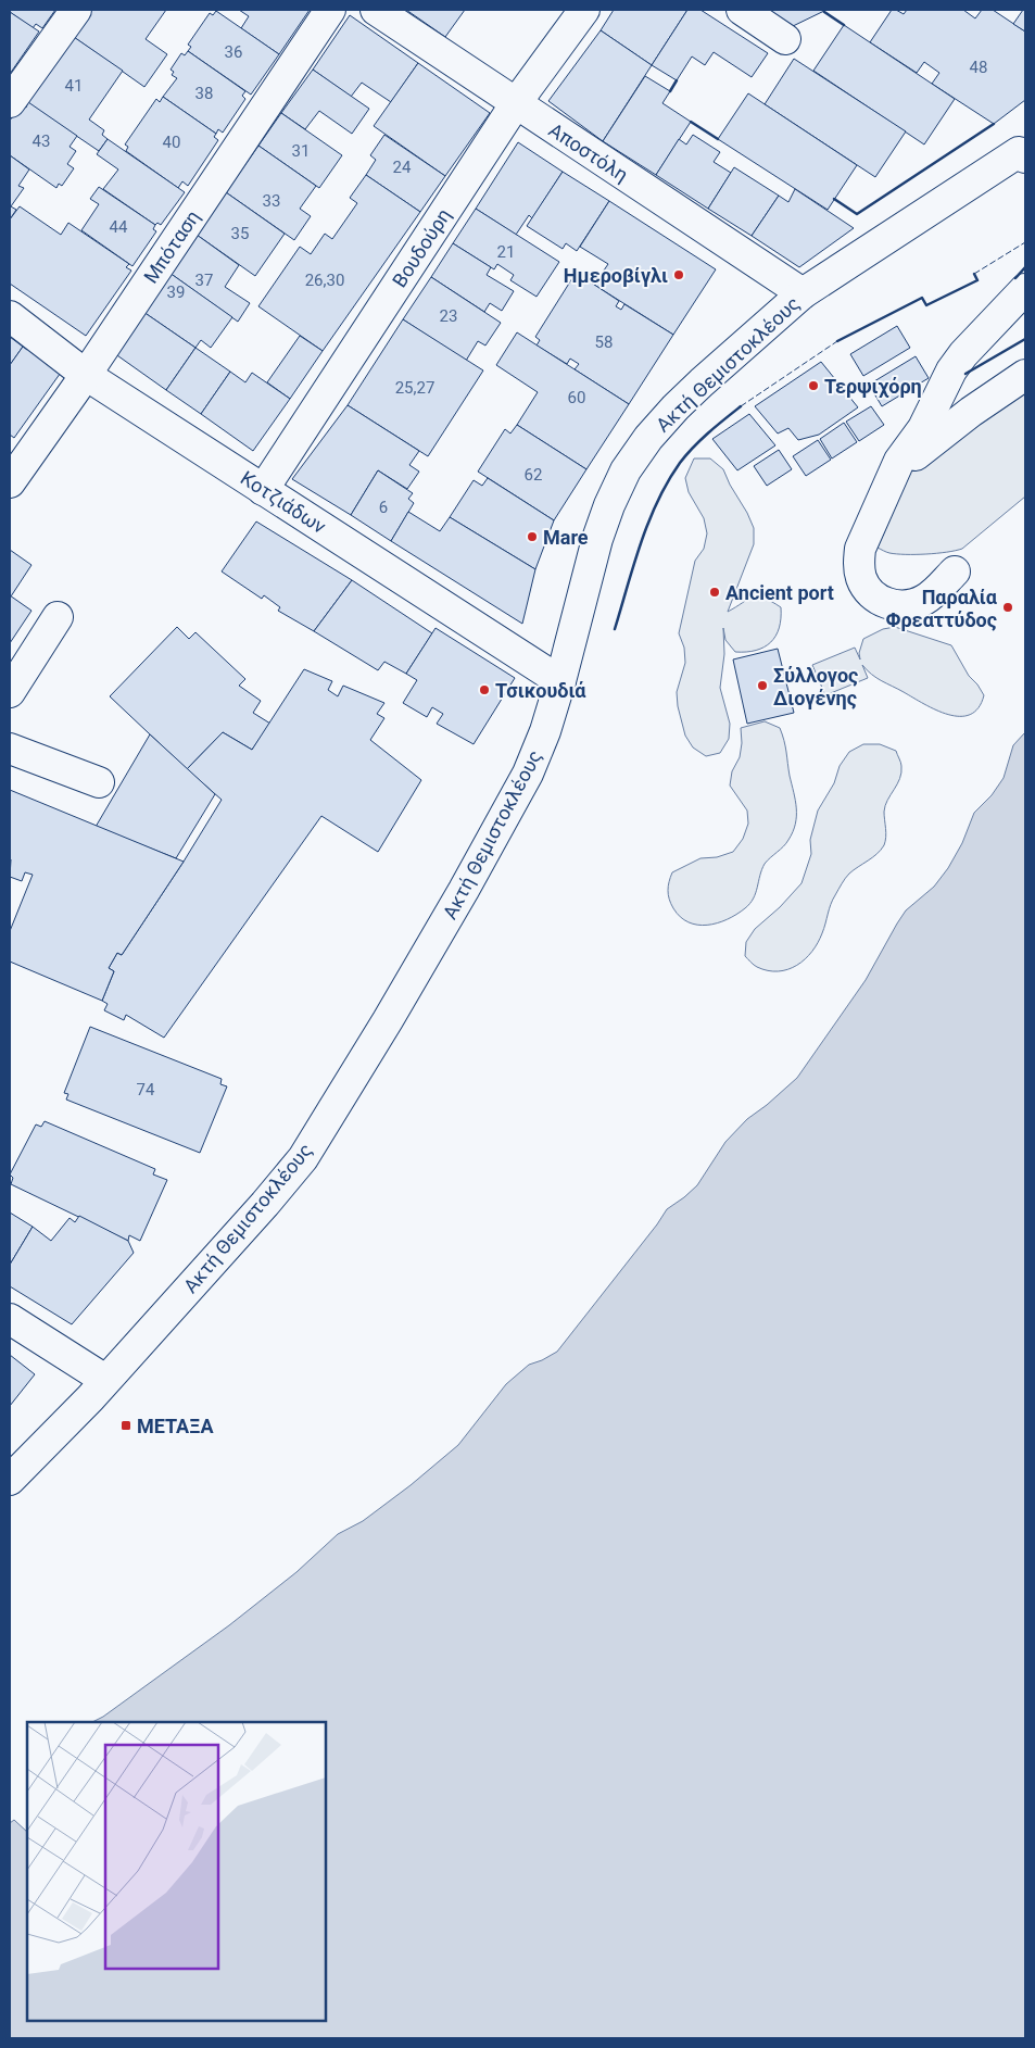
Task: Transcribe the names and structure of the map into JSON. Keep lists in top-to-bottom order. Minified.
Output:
{"streets":{"street":["Αποστόλη","Μπόταση","Βουδούρη","Ακτή Θεμιστοκλέους","Κοτζιάδων"]},"crossings":[["Αποστόλη","Βουδούρη"],["Αποστόλη","Ακτή Θεμιστοκλέους"],["Μπόταση","Κοτζιάδων"],["Βουδούρη","Κοτζιάδων"],["Ακτή Θεμιστοκλέους","Κοτζιάδων"]],"places":{"other":["Ημεροβίγλι","Τερψιχόρη","Mare","Ancient port","Παραλία Φρεαττύδος","Σύλλογος Διογένης","Τσικουδιά"],"transit":["ΜΕΤΑΞΑ"]},"house_numbers":["36","48","41","38","43","40","31","24","33","44","35","21","37","26,30","39","23","58","25,27","60","62","6","74"]}
